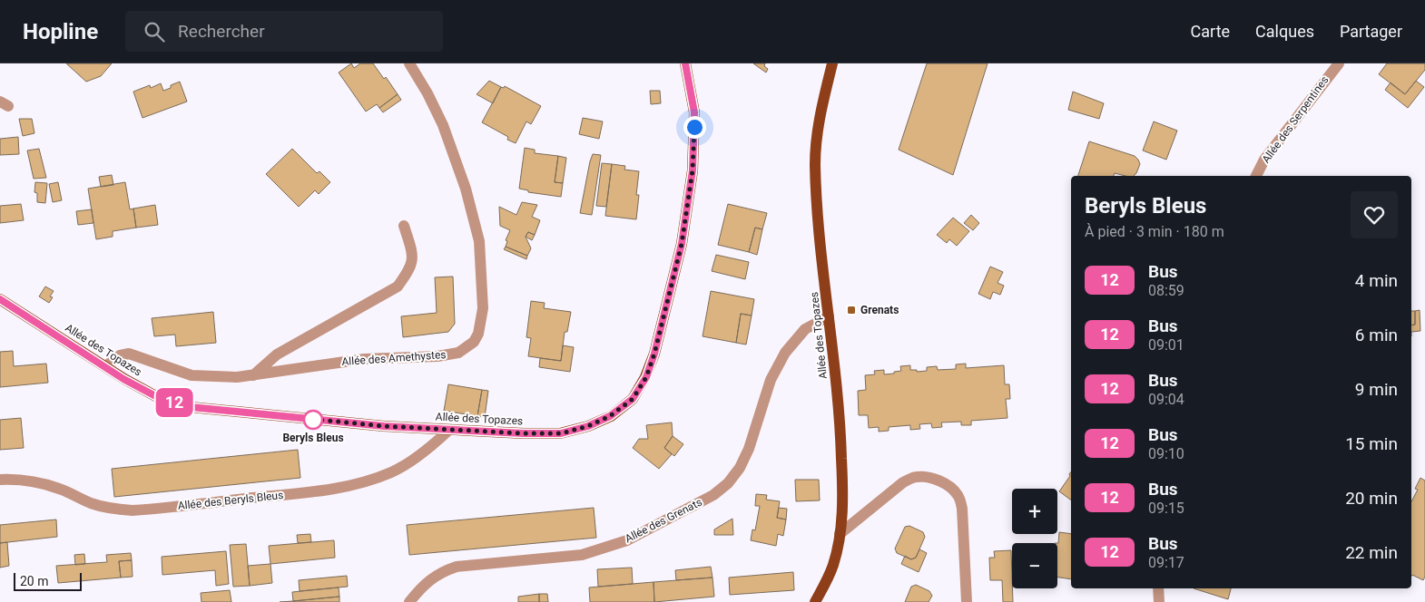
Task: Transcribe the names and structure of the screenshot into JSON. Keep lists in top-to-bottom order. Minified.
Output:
{"streets":{"main road":["Allée des Topazes"],"street":["Allée des Serpentines","Allée des Amethystes","Allée des Beryls Bleus","Allée des Grenats"]},"crossings":[["Allée des Topazes","Allée des Amethystes"],["Allée des Topazes","Allée des Beryls Bleus"],["Allée des Topazes","Allée des Grenats"]],"places":{"transit":["Grenats"],"other":["Beryls Bleus"]},"lines":["bus line 12"],"scale_bar":"20 m","page":{"header":"Hopline","search":"Rechercher","nav":["Carte","Calques","Partager"],"on_map":"12","heading":["Beryls Bleus","À pied · 3 min · 180 m"],"list":[{"mark":"12","name":"Bus","note":"08:59","value":"4 min"},{"mark":"12","name":"Bus","note":"09:01","value":"6 min"},{"mark":"12","name":"Bus","note":"09:04","value":"9 min"},{"mark":"12","name":"Bus","note":"09:10","value":"15 min"},{"mark":"12","name":"Bus","note":"09:15","value":"20 min"},{"mark":"12","name":"Bus","note":"09:17","value":"22 min"}],"map_buttons":["+","−"],"scale":"20 m"}}
